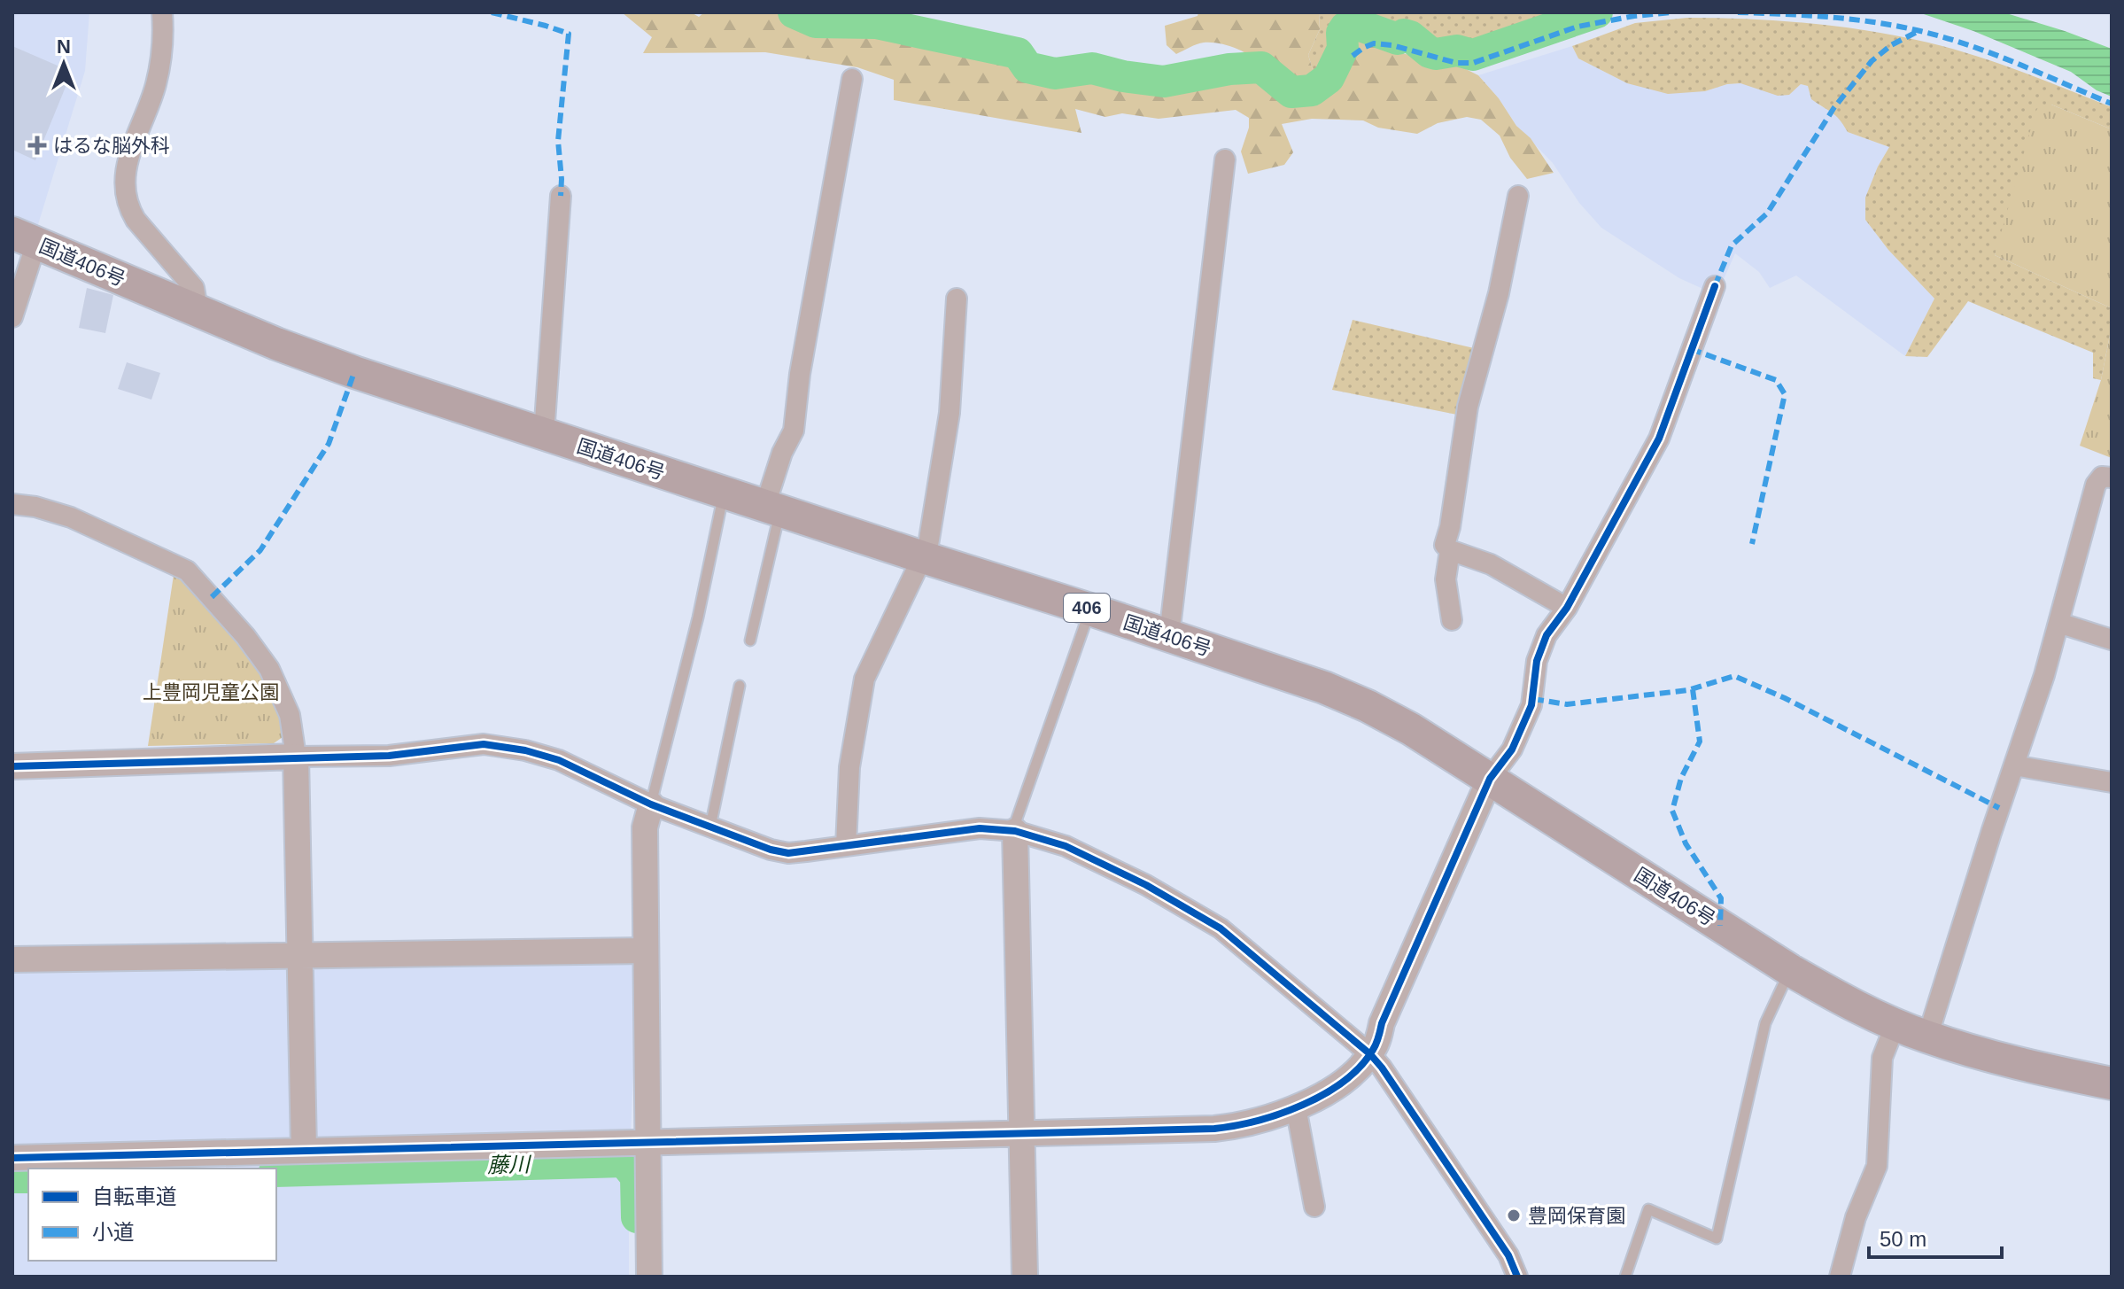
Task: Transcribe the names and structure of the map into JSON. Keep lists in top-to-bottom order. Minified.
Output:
{"streets":{"highway":["国道406号","406"]},"water":["藤川"],"parks":["上豊岡児童公園"],"places":{"health":["はるな脳外科"],"other":["豊岡保育園"]},"legend":["自転車道","小道"],"scale_bar":"50 m","north":"top"}
